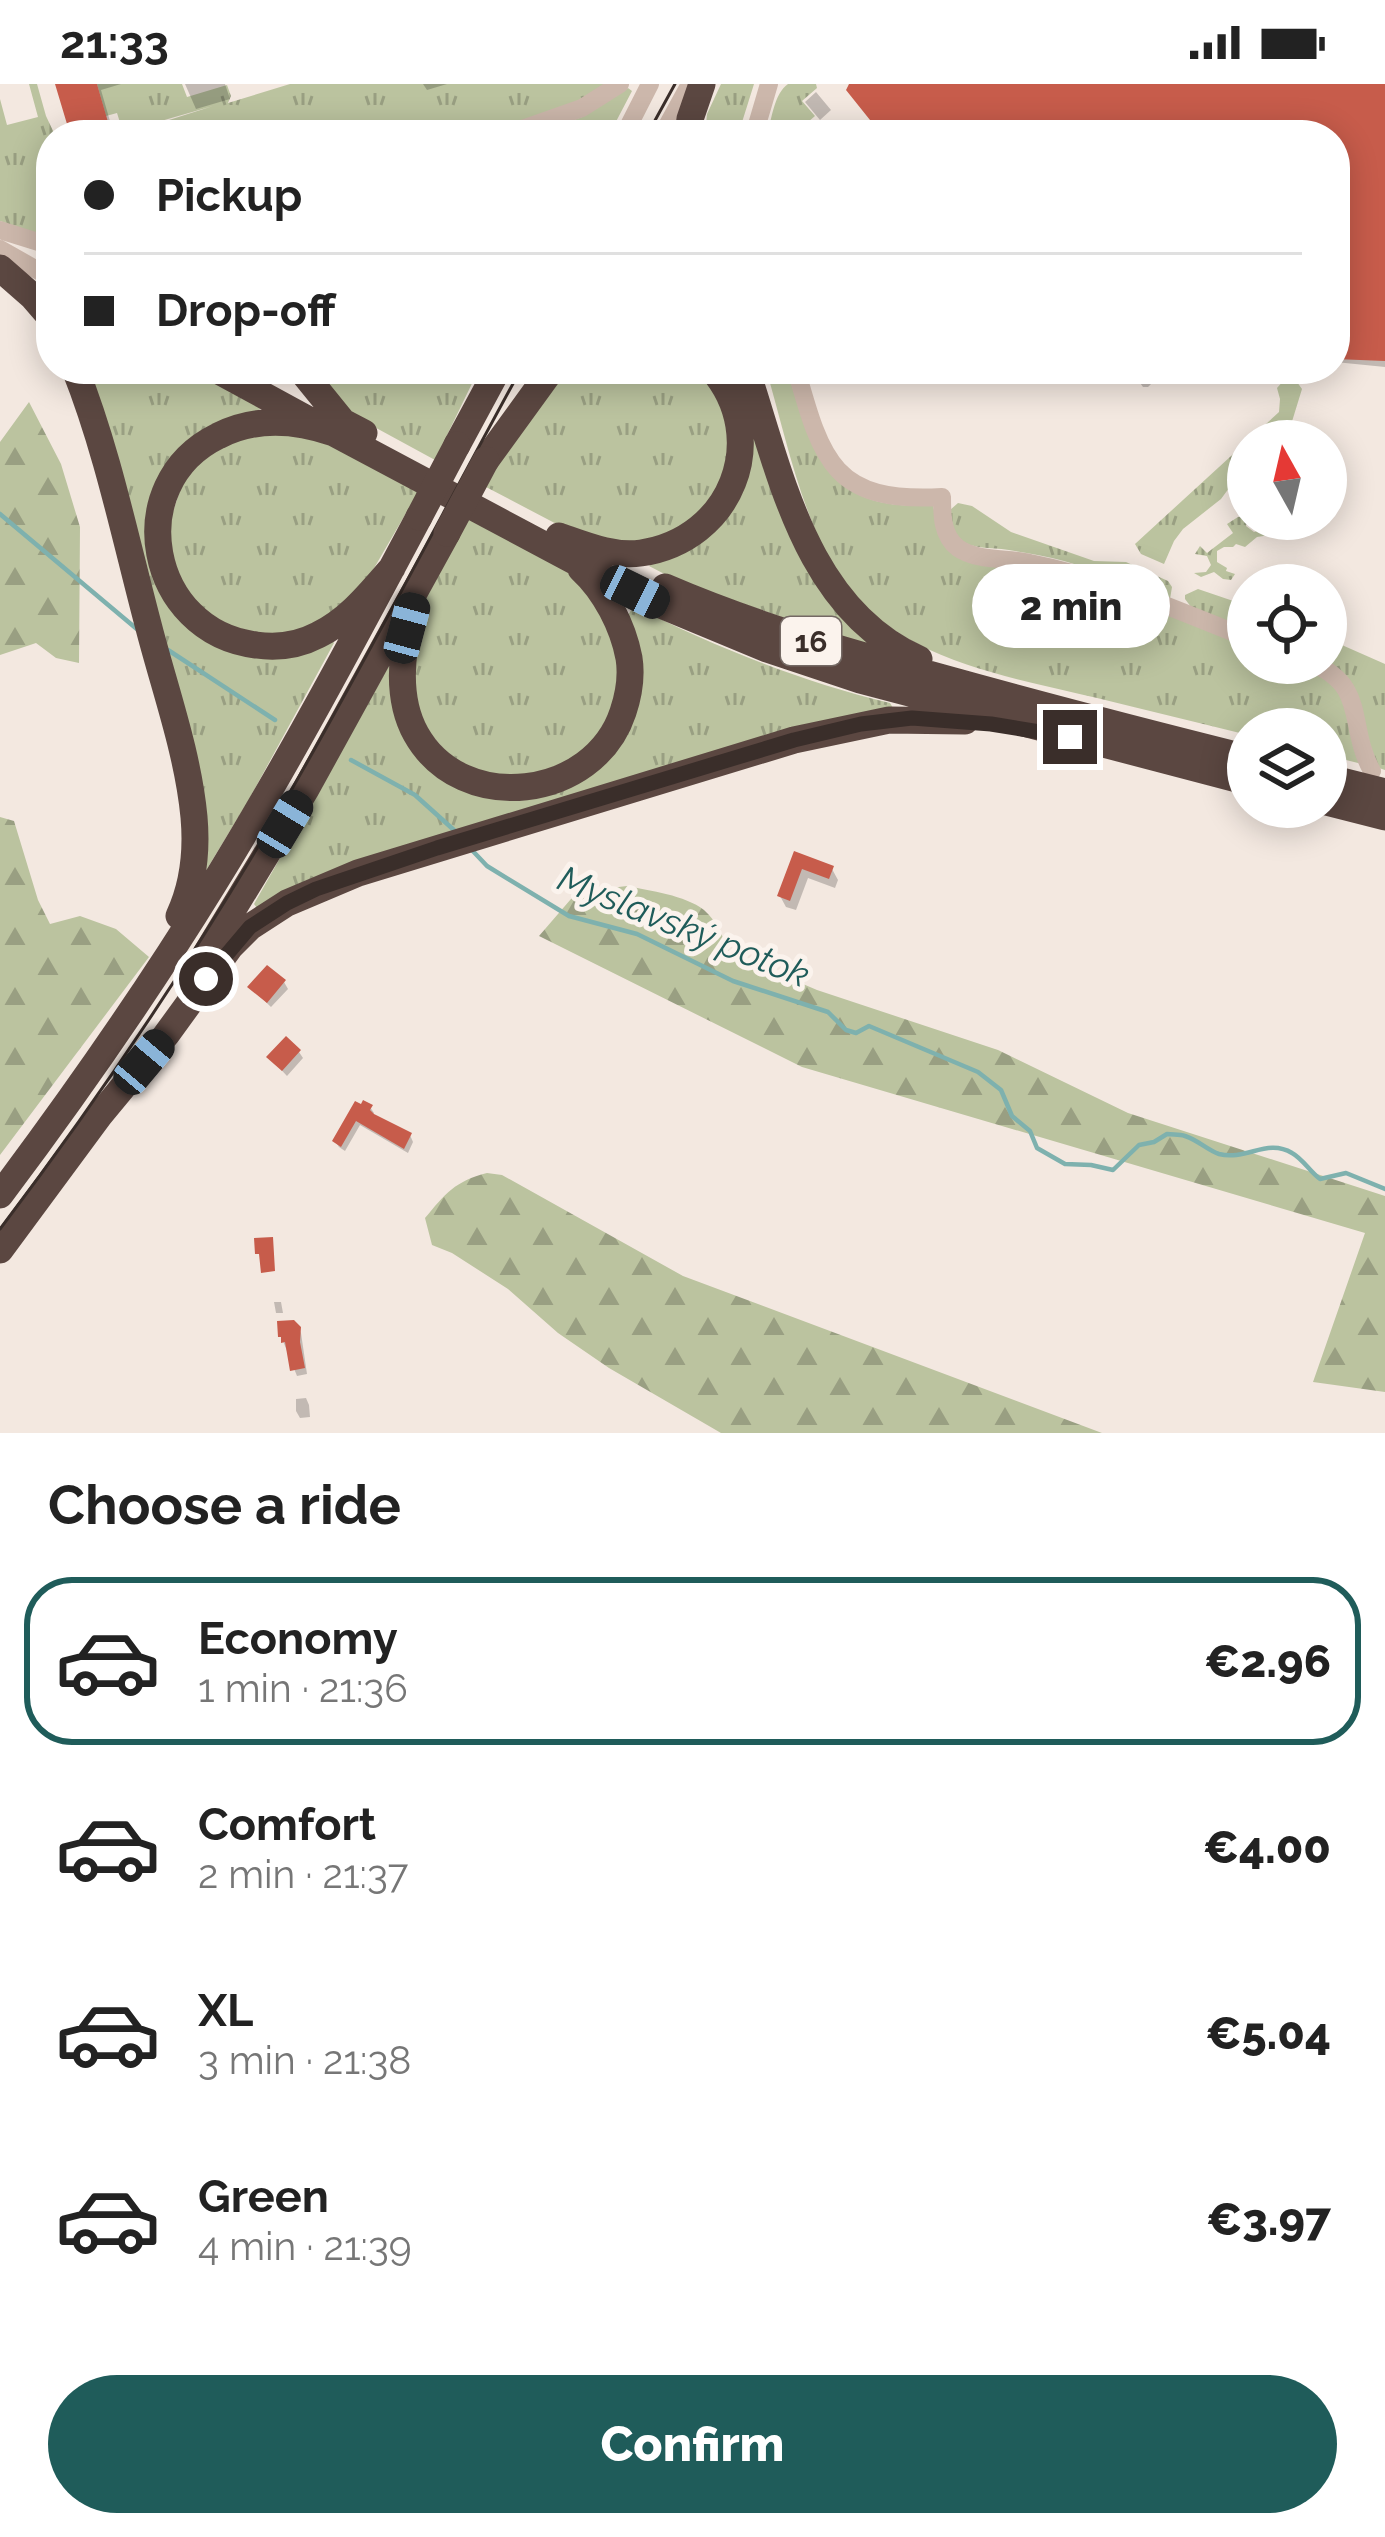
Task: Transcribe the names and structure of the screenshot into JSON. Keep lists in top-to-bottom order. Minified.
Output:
{"streets":{"highway":["16"]},"water":["Myslavský potok"],"north":"top","page":{"status":"21:33","banner":["Pickup","Drop-off"],"bubble":"2 min","heading":"Choose a ride","list":[{"name":"Economy","note":"1 min · 21:36","value":"€2.96"},{"name":"Comfort","note":"2 min · 21:37","value":"€4.00"},{"name":"XL","note":"3 min · 21:38","value":"€5.04"},{"name":"Green","note":"4 min · 21:39","value":"€3.97"}],"buttons":"Confirm"}}
